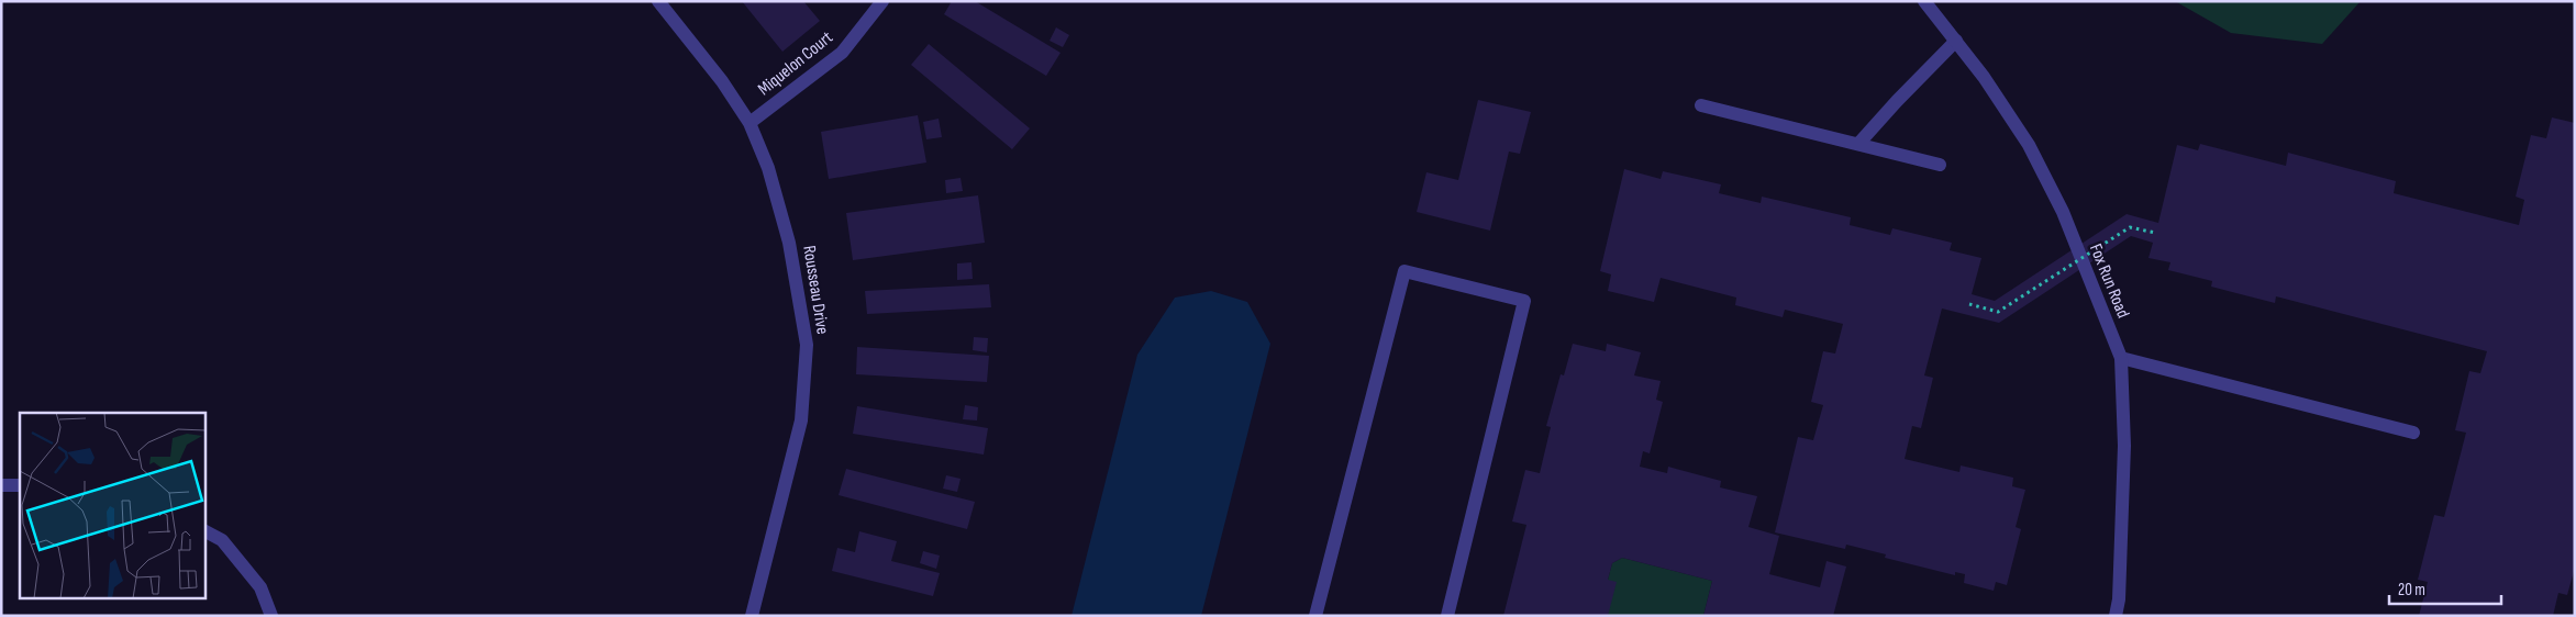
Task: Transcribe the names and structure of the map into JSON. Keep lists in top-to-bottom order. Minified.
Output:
{"streets":{"street":["Miquelon Court","Fox Run Road","Rousseau Drive"]},"crossings":[["Miquelon Court","Rousseau Drive"]],"scale_bar":"20 m"}
